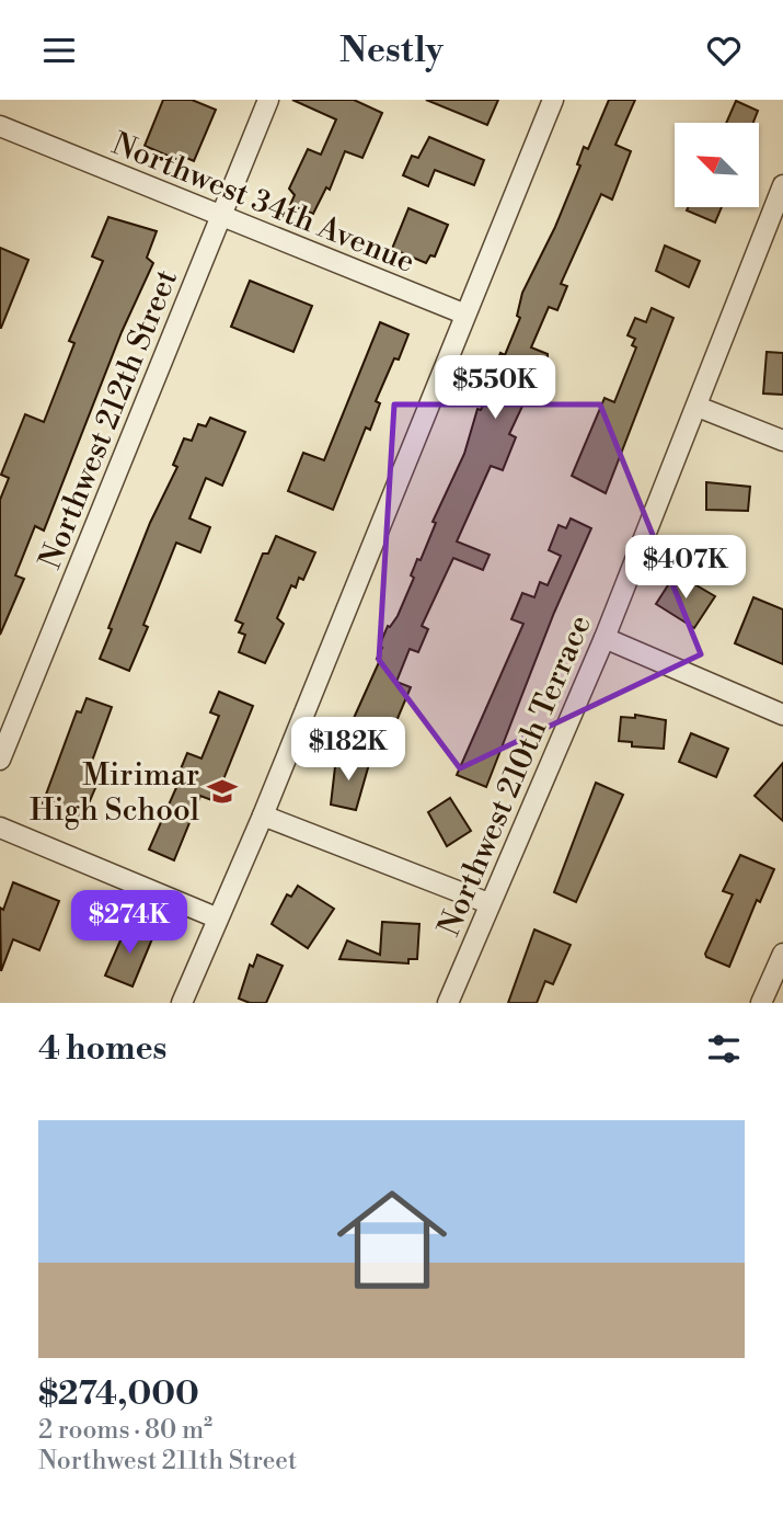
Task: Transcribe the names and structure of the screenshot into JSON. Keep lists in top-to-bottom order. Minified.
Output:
{"streets":{"street":["Northwest 34th Avenue","Northwest 212th Street","Northwest 210th Terrace"]},"crossings":[["Northwest 34th Avenue","Northwest 212th Street"]],"places":{"school or university":["Mirimar High School"]},"north":"top left","page":{"header":"Nestly","price":["$550K","$407K","$182K","$274K"],"heading":"4 homes","list":[{"name":"$274,000","note":"2 rooms · 80 m² · Northwest 211th Street"}]}}
